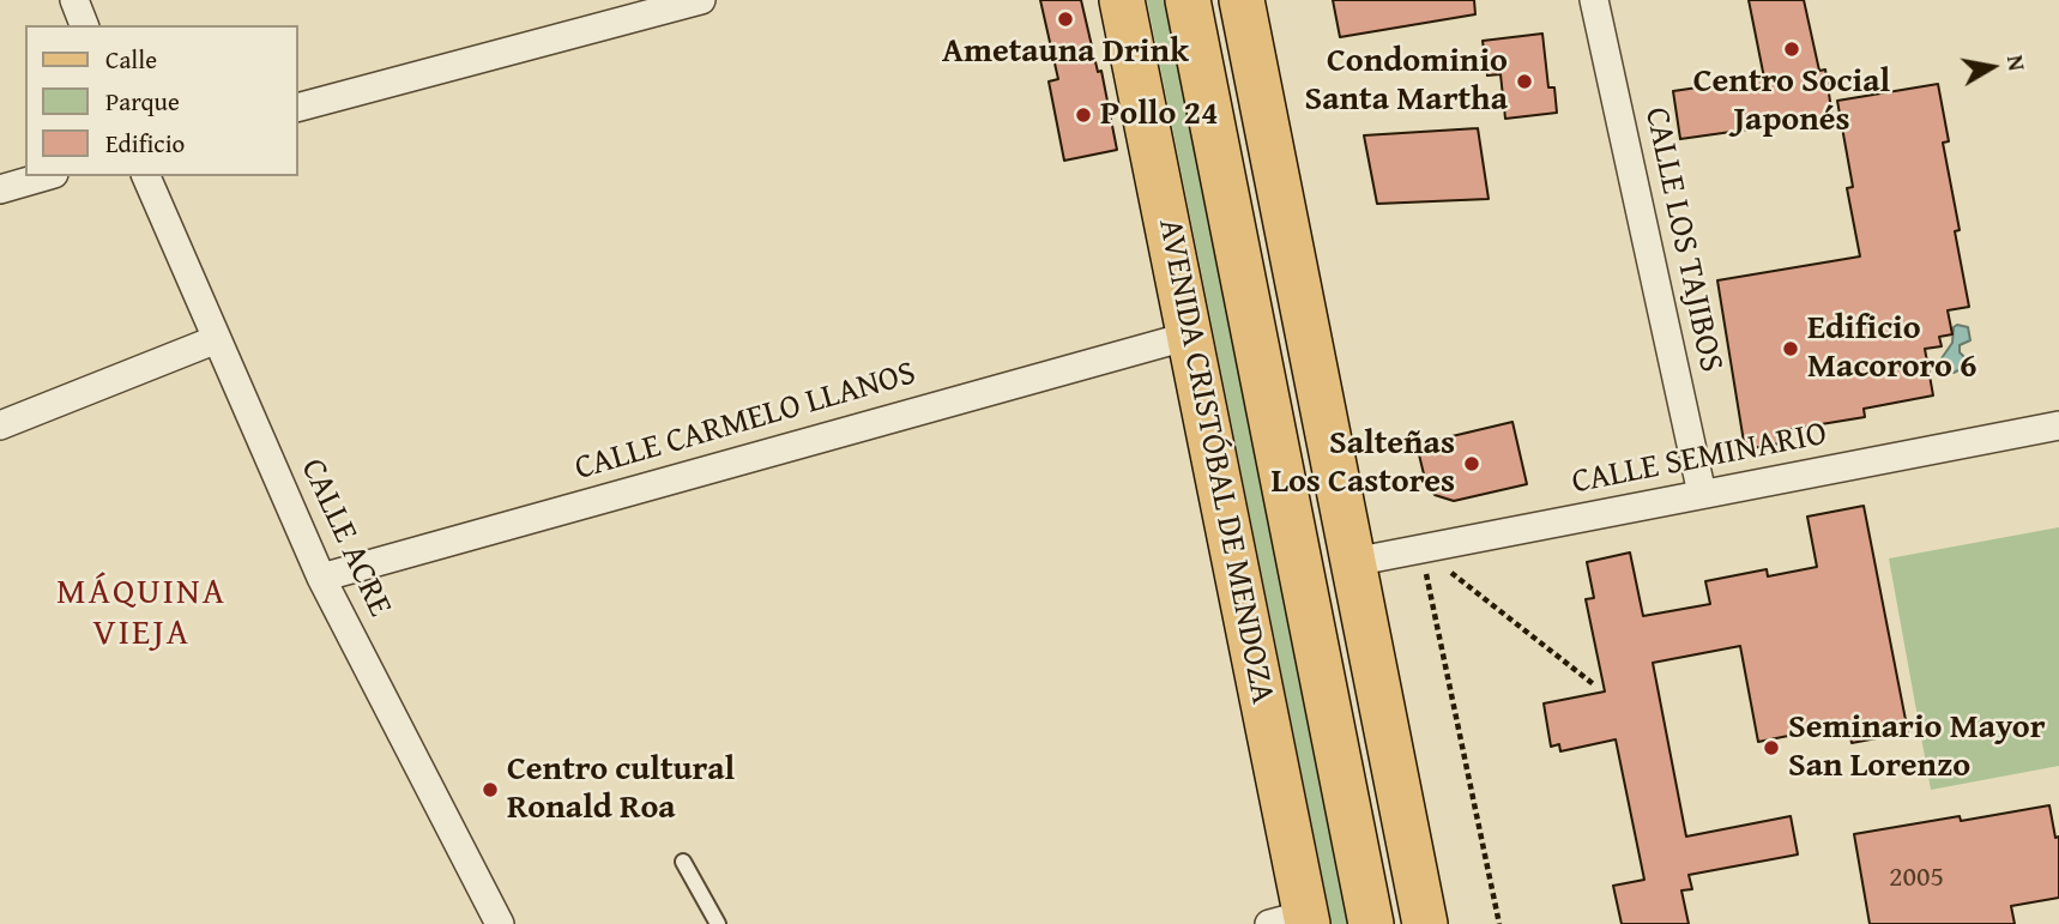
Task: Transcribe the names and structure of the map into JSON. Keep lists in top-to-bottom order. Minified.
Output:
{"streets":{"main road":["AVENIDA CRISTÓBAL DE MENDOZA"],"street":["CALLE LOS TAJIBOS","CALLE CARMELO LLANOS","CALLE SEMINARIO","CALLE ACRE"]},"crossings":[["CALLE LOS TAJIBOS","CALLE SEMINARIO"],["CALLE CARMELO LLANOS","AVENIDA CRISTÓBAL DE MENDOZA"],["CALLE CARMELO LLANOS","CALLE ACRE"]],"districts":["MÁQUINA VIEJA"],"places":["Ametauna Drink","Centro Social Japonés","Condominio Santa Martha","Pollo 24","Edificio Macororo 6","Salteñas Los Castores","Seminario Mayor San Lorenzo","Centro cultural Ronald Roa"],"house_numbers":["2005"],"legend":["Calle","Parque","Edificio"],"north":"right"}
